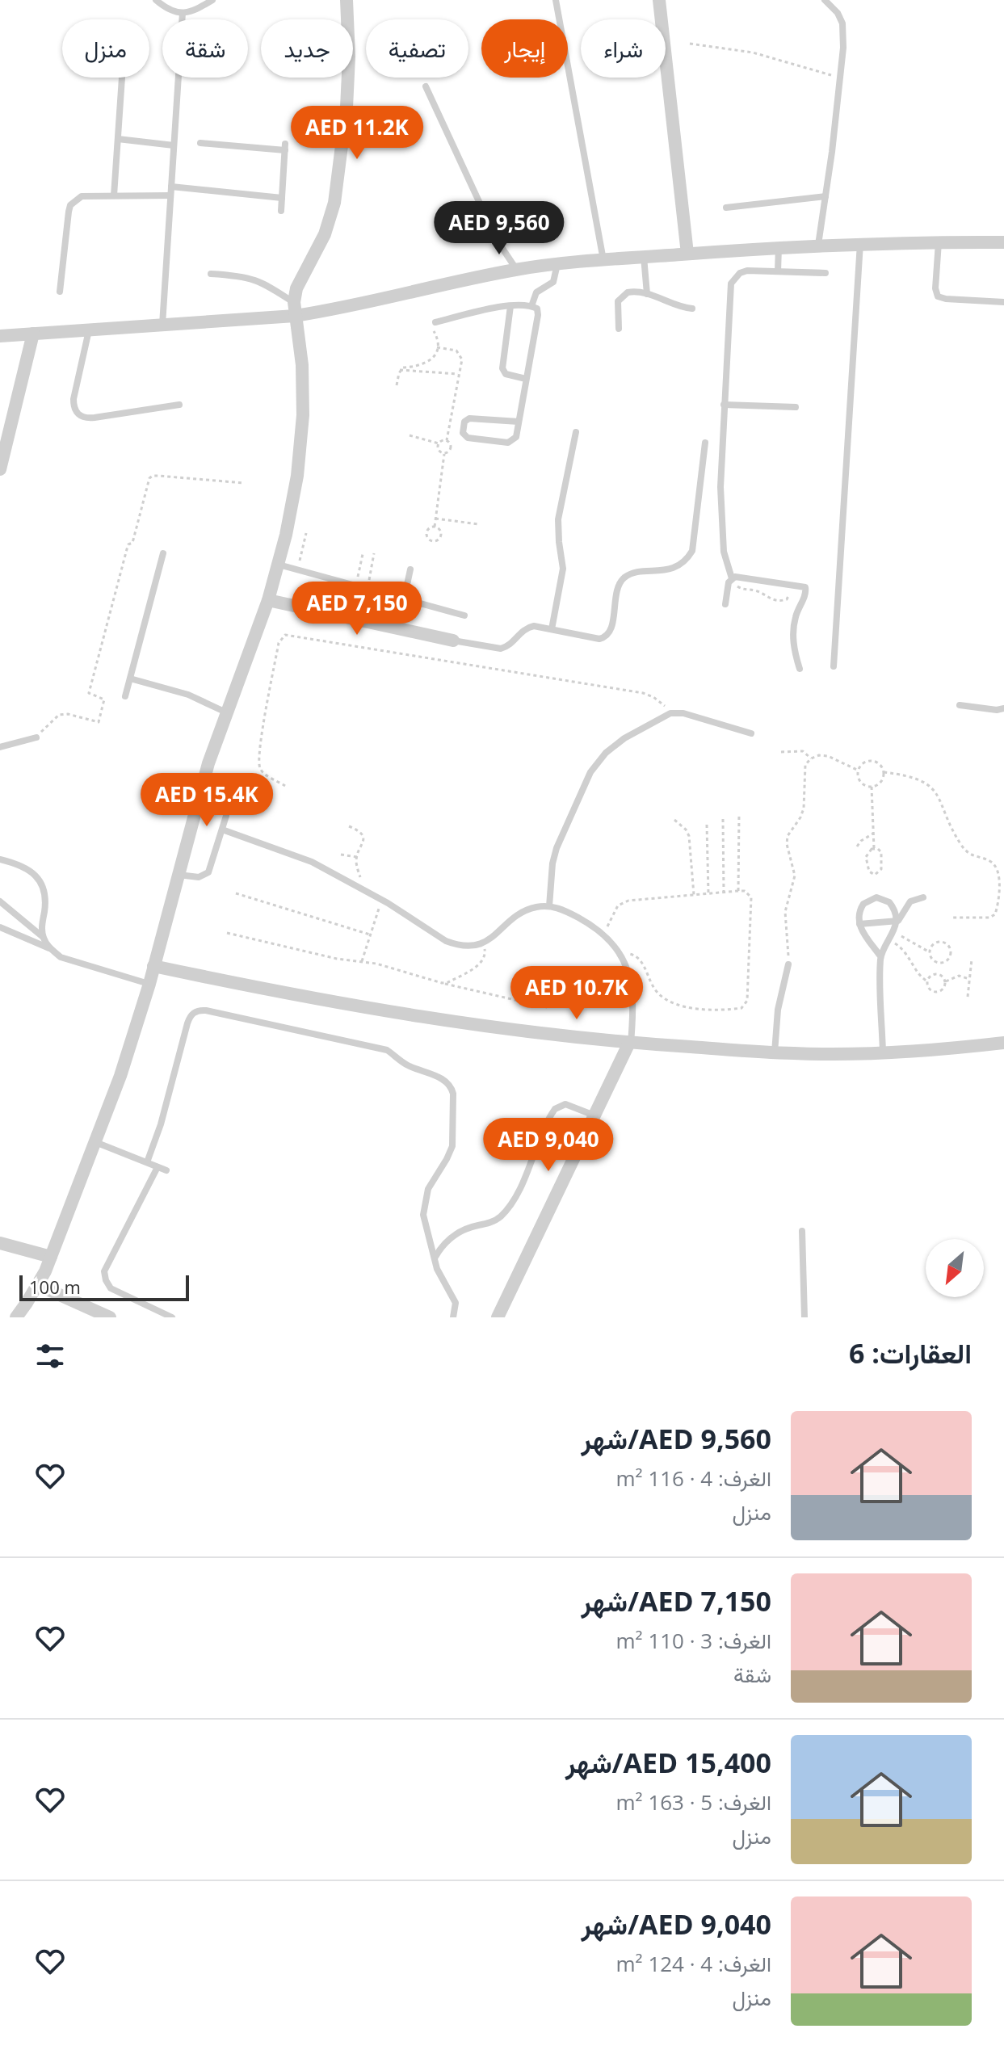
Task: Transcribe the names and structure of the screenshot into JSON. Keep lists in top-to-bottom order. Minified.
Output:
{"scale_bar":"100 m","north":"bottom left","page":{"chip":["شراء","إيجار","تصفية","جديد","شقة","منزل"],"price":["AED 11.2K","AED 9,560","AED 7,150","AED 15.4K","AED 10.7K","AED 9,040"],"scale":"100 m","heading":"العقارات: 6","list":[{"name":"AED 9,560/شهر","note":"الغرف: 4 · 116 m² · منزل"},{"name":"AED 7,150/شهر","note":"الغرف: 3 · 110 m² · شقة"},{"name":"AED 15,400/شهر","note":"الغرف: 5 · 163 m² · منزل"},{"name":"AED 9,040/شهر","note":"الغرف: 4 · 124 m² · منزل"}]}}
